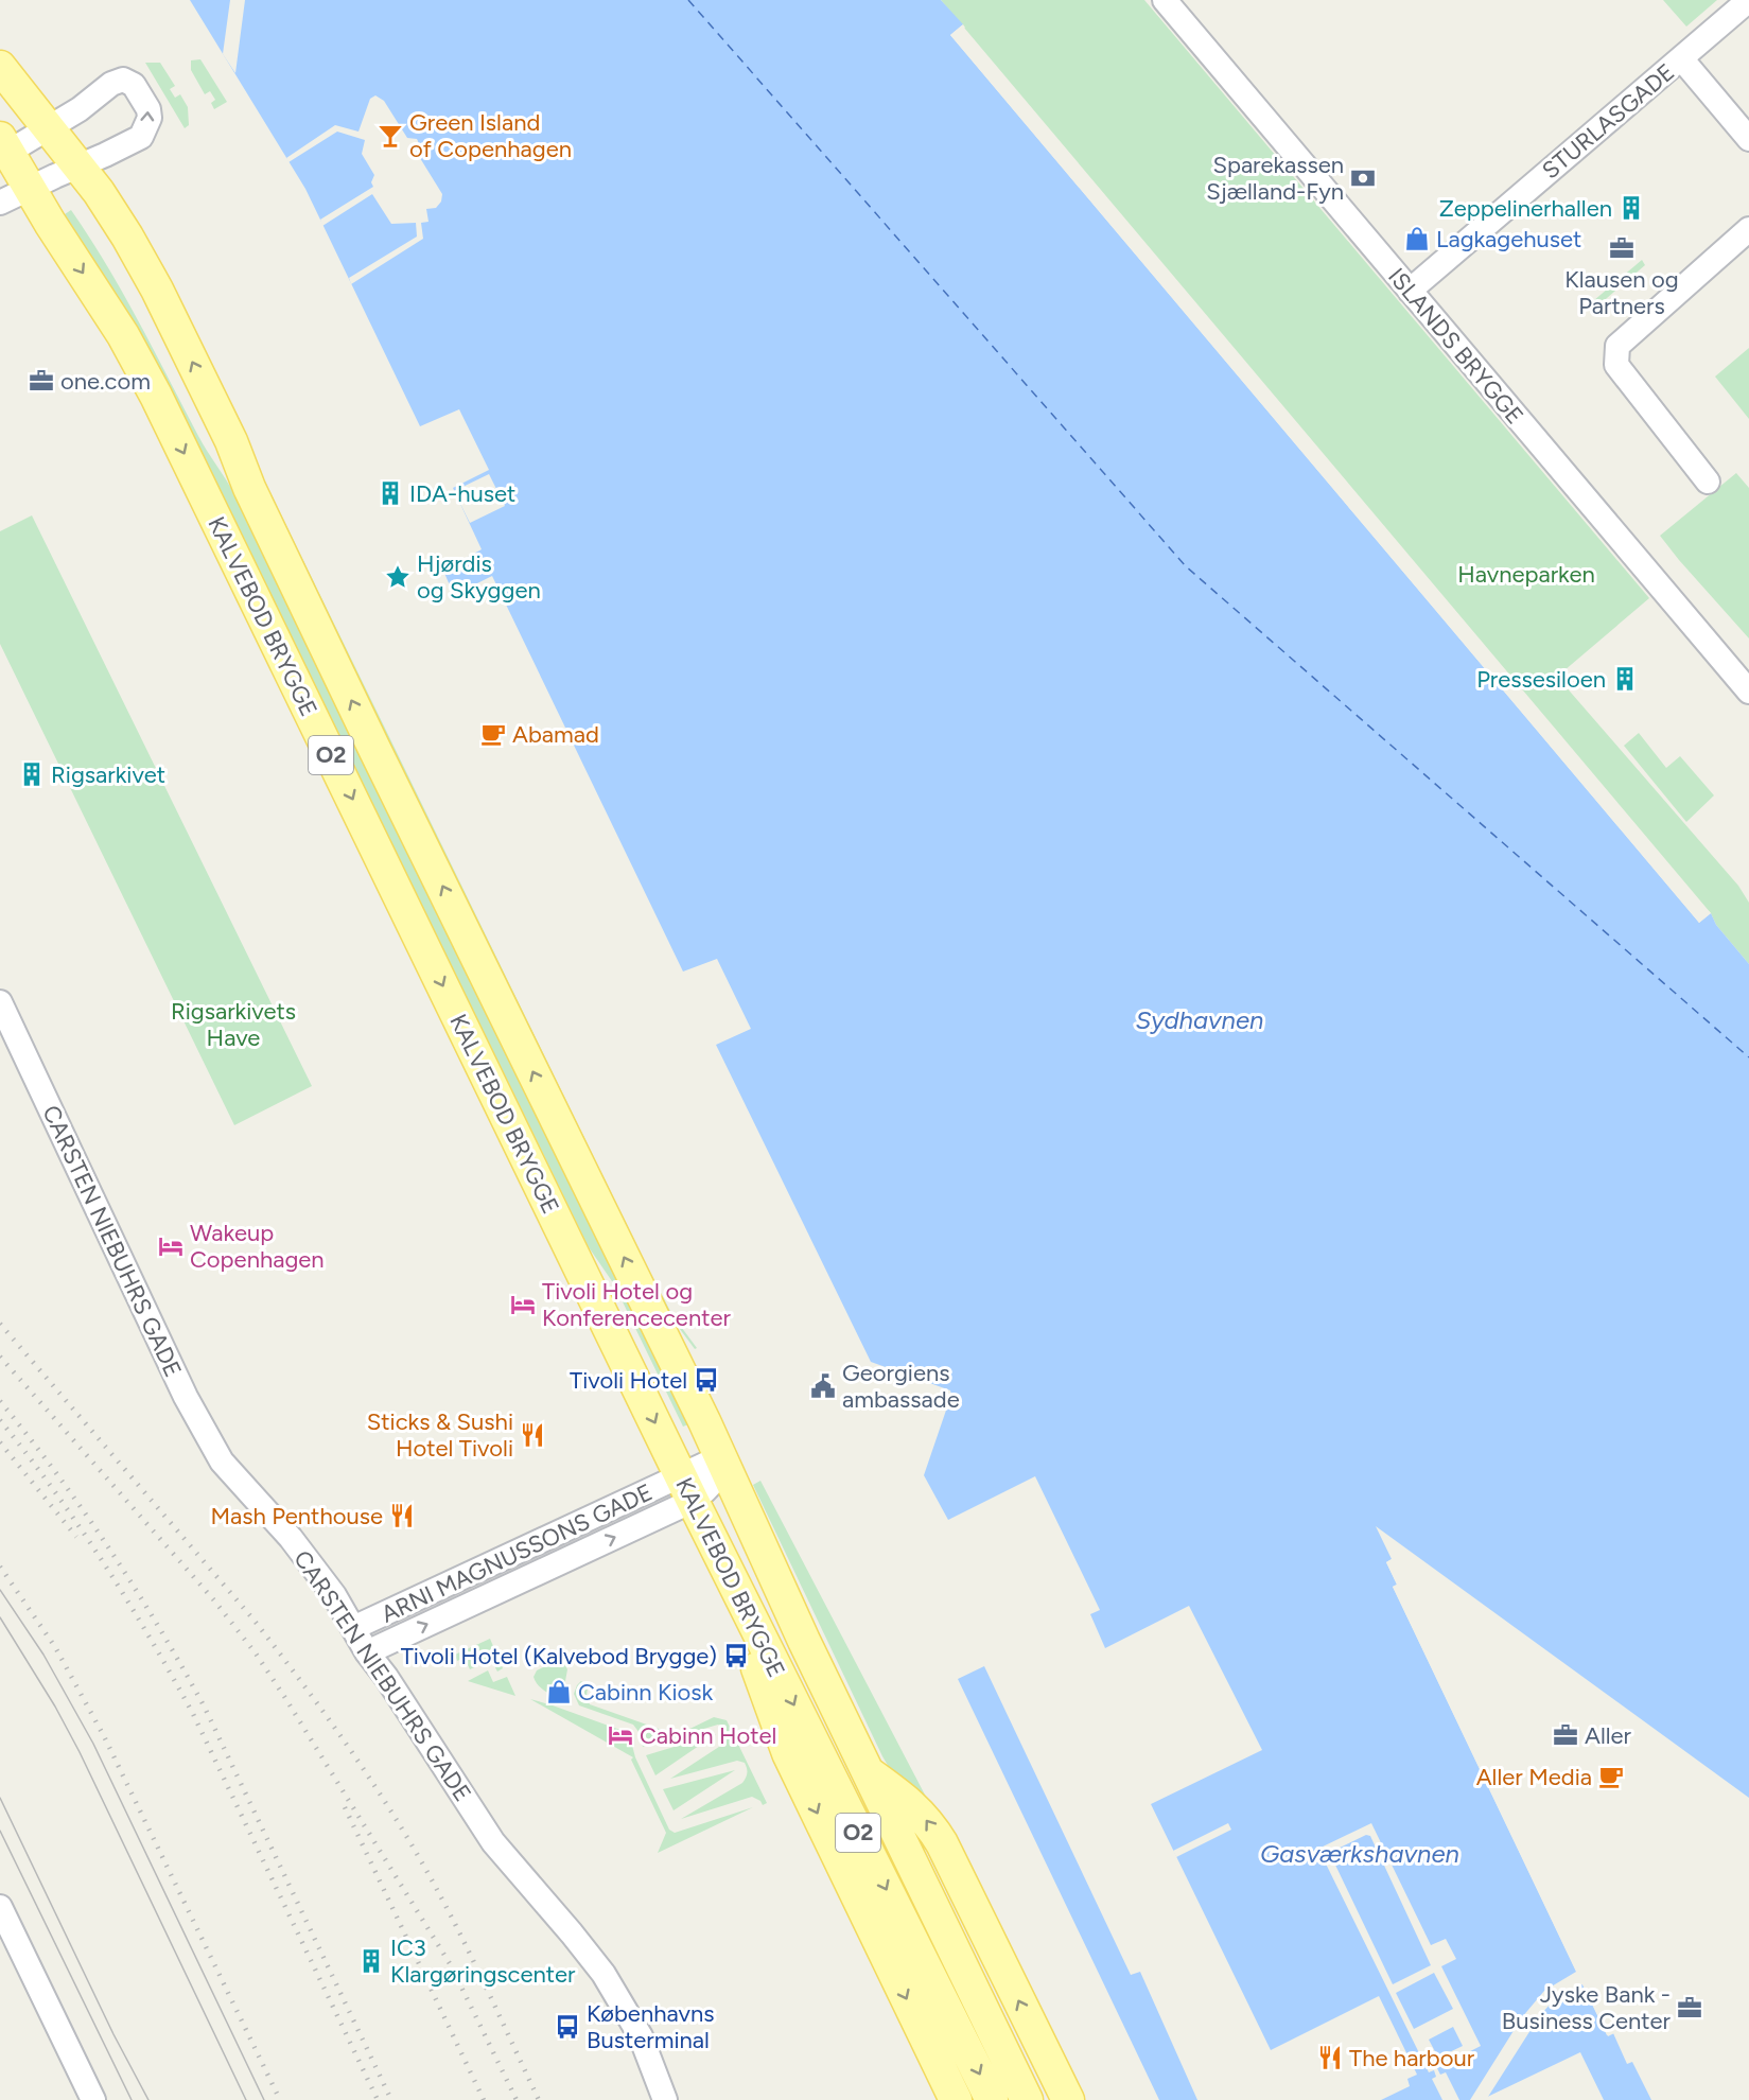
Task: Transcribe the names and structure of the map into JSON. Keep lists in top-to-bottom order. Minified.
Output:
{"streets":{"main road":["KALVEBOD BRYGGE","O2"],"street":["STURLASGADE","ISLANDS BRYGGE","CARSTEN NIEBUHRS GADE","ARNI MAGNUSSONS GADE"]},"crossings":[["STURLASGADE","ISLANDS BRYGGE"],["KALVEBOD BRYGGE","ARNI MAGNUSSONS GADE"],["CARSTEN NIEBUHRS GADE","ARNI MAGNUSSONS GADE"]],"water":["Sydhavnen","Gasværkshavnen"],"parks":["Havneparken","Rigsarkivets Have"],"places":{"bar":["Green Island of Copenhagen"],"bank":["Sparekassen Sjælland-Fyn"],"building":["Zeppelinerhallen","IDA-huset","Pressesiloen","Rigsarkivet","IC3 Klargøringscenter"],"shop":["Lagkagehuset","Cabinn Kiosk"],"office":["Klausen og Partners","one.com","Aller","Jyske Bank - Business Center"],"place":["Hjørdis og Skyggen"],"cafe":["Abamad","Aller Media"],"hotel":["Wakeup Copenhagen","Tivoli Hotel og Konferencecenter","Cabinn Hotel"],"bus stop":["Tivoli Hotel","Tivoli Hotel (Kalvebod Brygge)","Københavns Busterminal"],"public building":["Georgiens ambassade"],"restaurant":["Sticks & Sushi Hotel Tivoli","Mash Penthouse","The harbour"]}}
